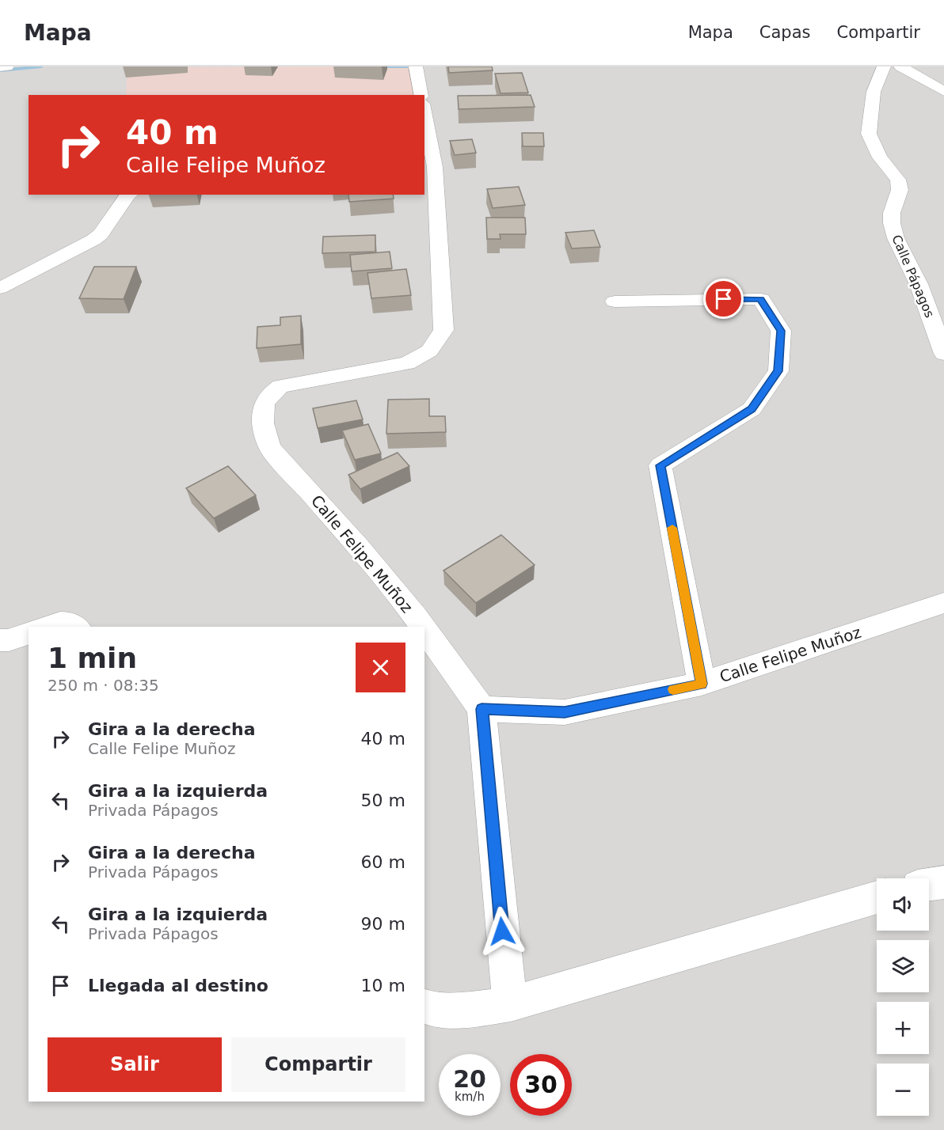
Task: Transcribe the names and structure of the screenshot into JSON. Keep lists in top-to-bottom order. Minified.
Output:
{"streets":{"street":["Calle Pápagos","Calle Felipe Muñoz"]},"page":{"header":"Mapa","nav":["Mapa","Capas","Compartir"],"turn":["40 m","Calle Felipe Muñoz"],"heading":["1 min","250 m · 08:35"],"list":[{"name":"Gira a la derecha","note":"Calle Felipe Muñoz","value":"40 m"},{"name":"Gira a la izquierda","note":"Privada Pápagos","value":"50 m"},{"name":"Gira a la derecha","note":"Privada Pápagos","value":"60 m"},{"name":"Gira a la izquierda","note":"Privada Pápagos","value":"90 m"},{"name":"Llegada al destino","value":"10 m"}],"map_buttons":["+","−"],"buttons":["Salir","Compartir"],"speed":"20 km/h","limit":"30"}}
